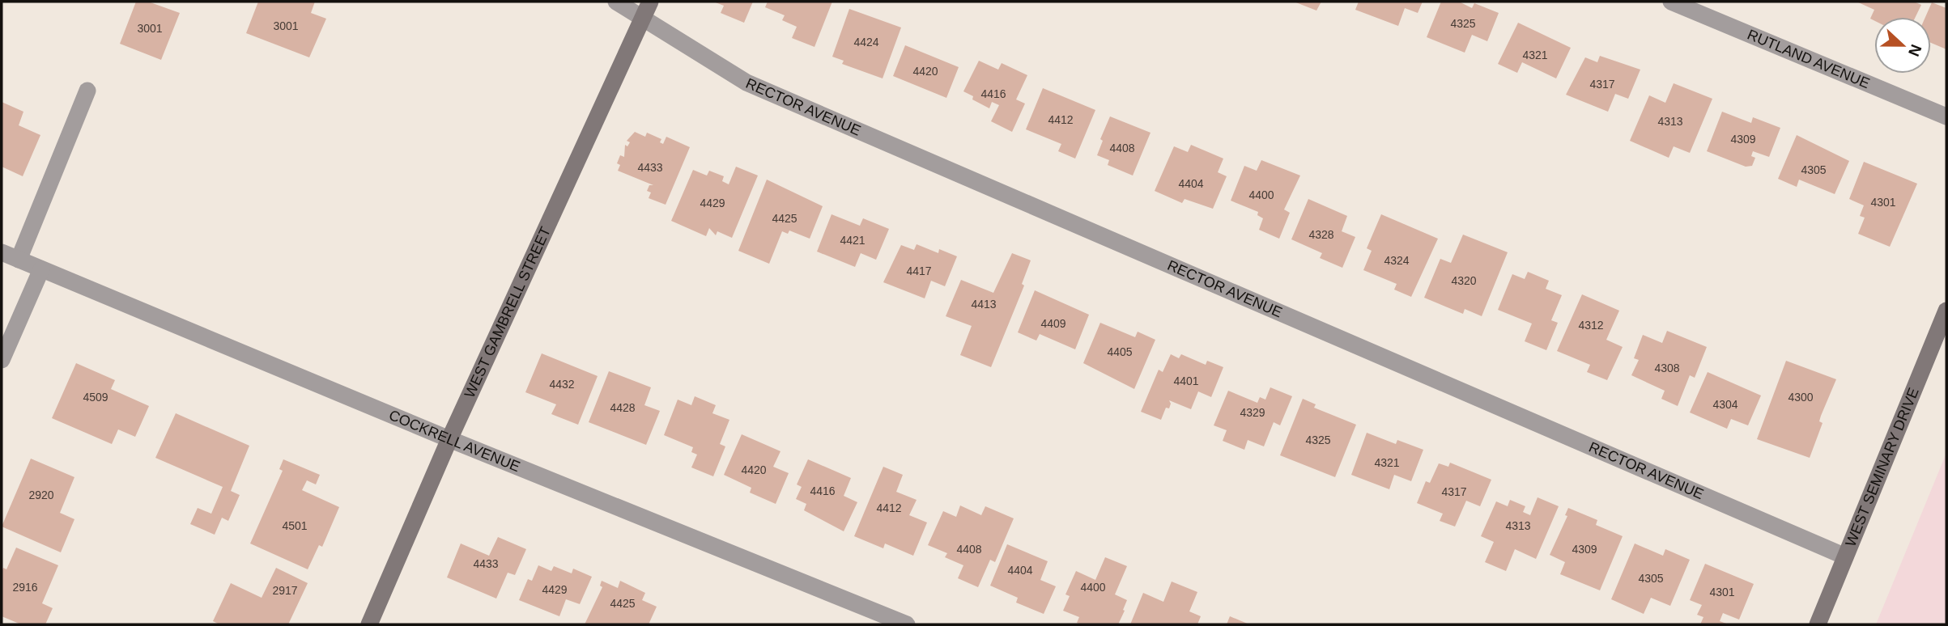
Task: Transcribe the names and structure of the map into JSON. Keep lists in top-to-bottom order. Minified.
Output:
{"streets":{"street":["RUTLAND AVENUE","RECTOR AVENUE","WEST GAMBRELL STREET","COCKRELL AVENUE","WEST SEMINARY DRIVE"]},"crossings":[["RECTOR AVENUE","WEST GAMBRELL STREET"],["RECTOR AVENUE","WEST SEMINARY DRIVE"],["WEST GAMBRELL STREET","COCKRELL AVENUE"]],"house_numbers":["4325","3001","3001","4424","4321","4420","4317","4416","4412","4313","4309","4408","4433","4305","4404","4400","4301","4429","4425","4328","4421","4324","4417","4320","4413","4409","4312","4405","4308","4401","4432","4509","4300","4304","4428","4329","4325","4321","4420","4416","4317","2920","4412","4501","4313","4408","4309","4433","4404","4305","2916","4400","4429","2917","4301","4425"],"north":"right"}
